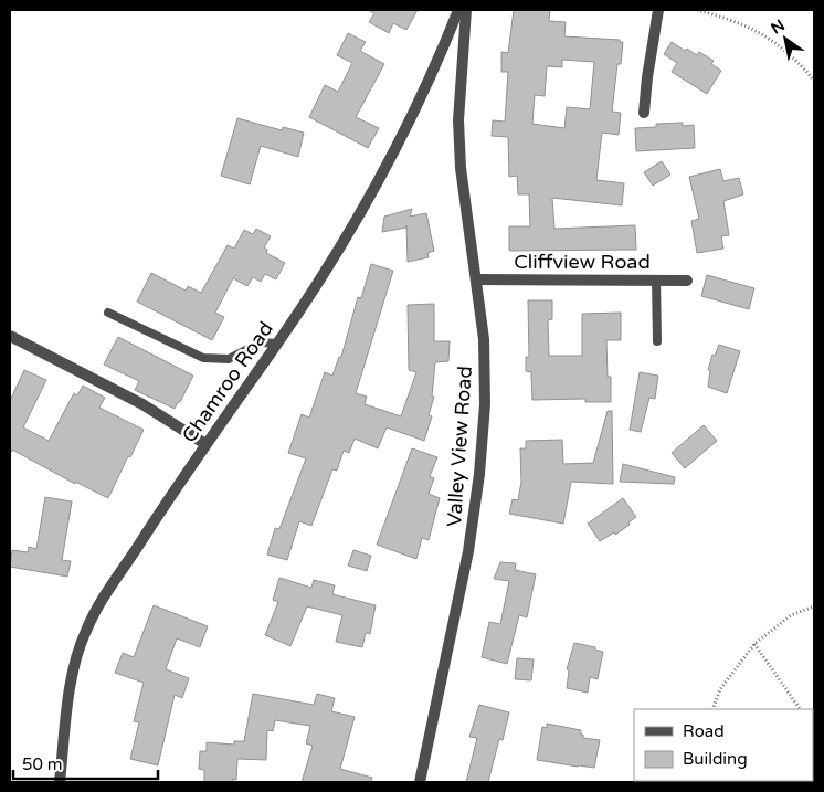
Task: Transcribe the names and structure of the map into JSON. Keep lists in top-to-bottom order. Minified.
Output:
{"streets":{"street":["Cliffview Road","Chamroo Road","Valley View Road"]},"crossings":[["Cliffview Road","Valley View Road"]],"legend":["Road","Building"],"scale_bar":"50 m","north":"top left"}
